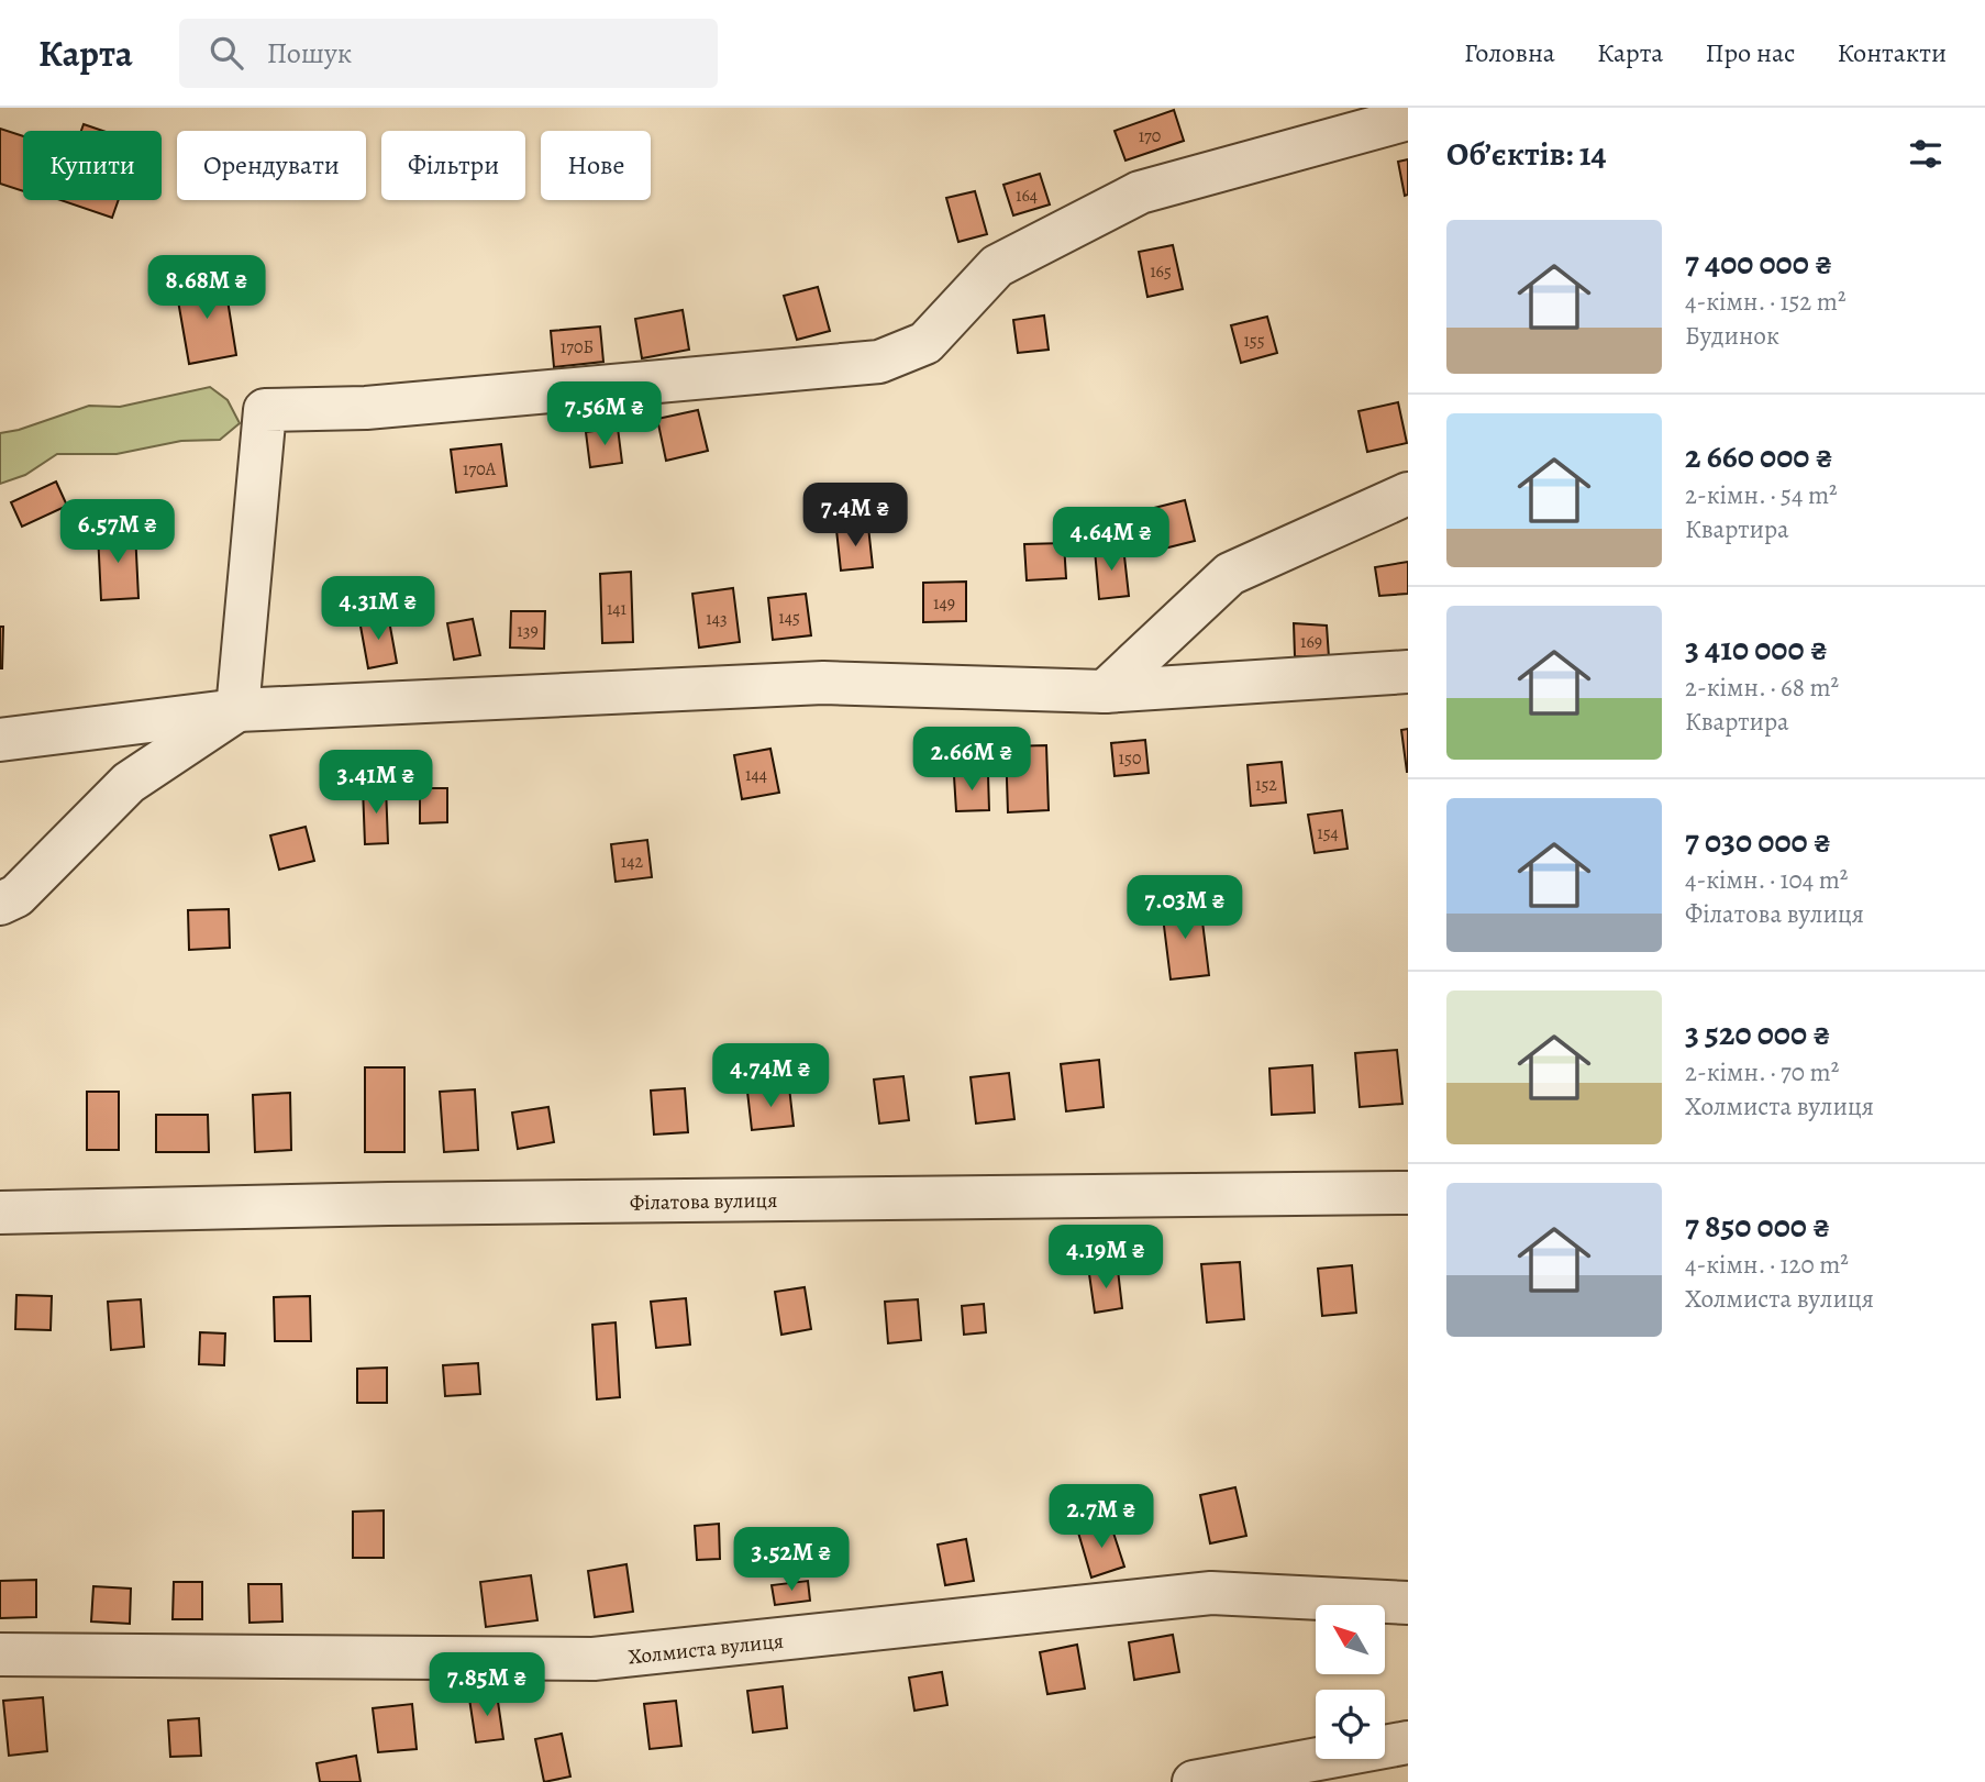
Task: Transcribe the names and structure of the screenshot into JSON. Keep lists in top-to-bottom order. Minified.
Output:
{"streets":{"street":["Філатова вулиця","Холмиста вулиця"]},"house_numbers":["170","164","165","155","170Б","170А","149","141","145","143","139","169","150","144","152","154","142"],"north":"top left","page":{"header":"Карта","search":"Пошук","nav":["Головна","Карта","Про нас","Контакти"],"heading":"Об’єктів: 14","chip":["Купити","Орендувати","Фільтри","Нове"],"list":[{"name":"7 400 000 ₴","note":"4-кімн. · 152 m² · Будинок"},{"name":"2 660 000 ₴","note":"2-кімн. · 54 m² · Квартира"},{"name":"3 410 000 ₴","note":"2-кімн. · 68 m² · Квартира"},{"name":"7 030 000 ₴","note":"4-кімн. · 104 m² · Філатова вулиця"},{"name":"3 520 000 ₴","note":"2-кімн. · 70 m² · Холмиста вулиця"},{"name":"7 850 000 ₴","note":"4-кімн. · 120 m² · Холмиста вулиця"}],"price":["8.68M ₴","7.56M ₴","7.4M ₴","6.57M ₴","4.64M ₴","4.31M ₴","2.66M ₴","3.41M ₴","7.03M ₴","4.74M ₴","4.19M ₴","2.7M ₴","3.52M ₴","7.85M ₴"]}}
